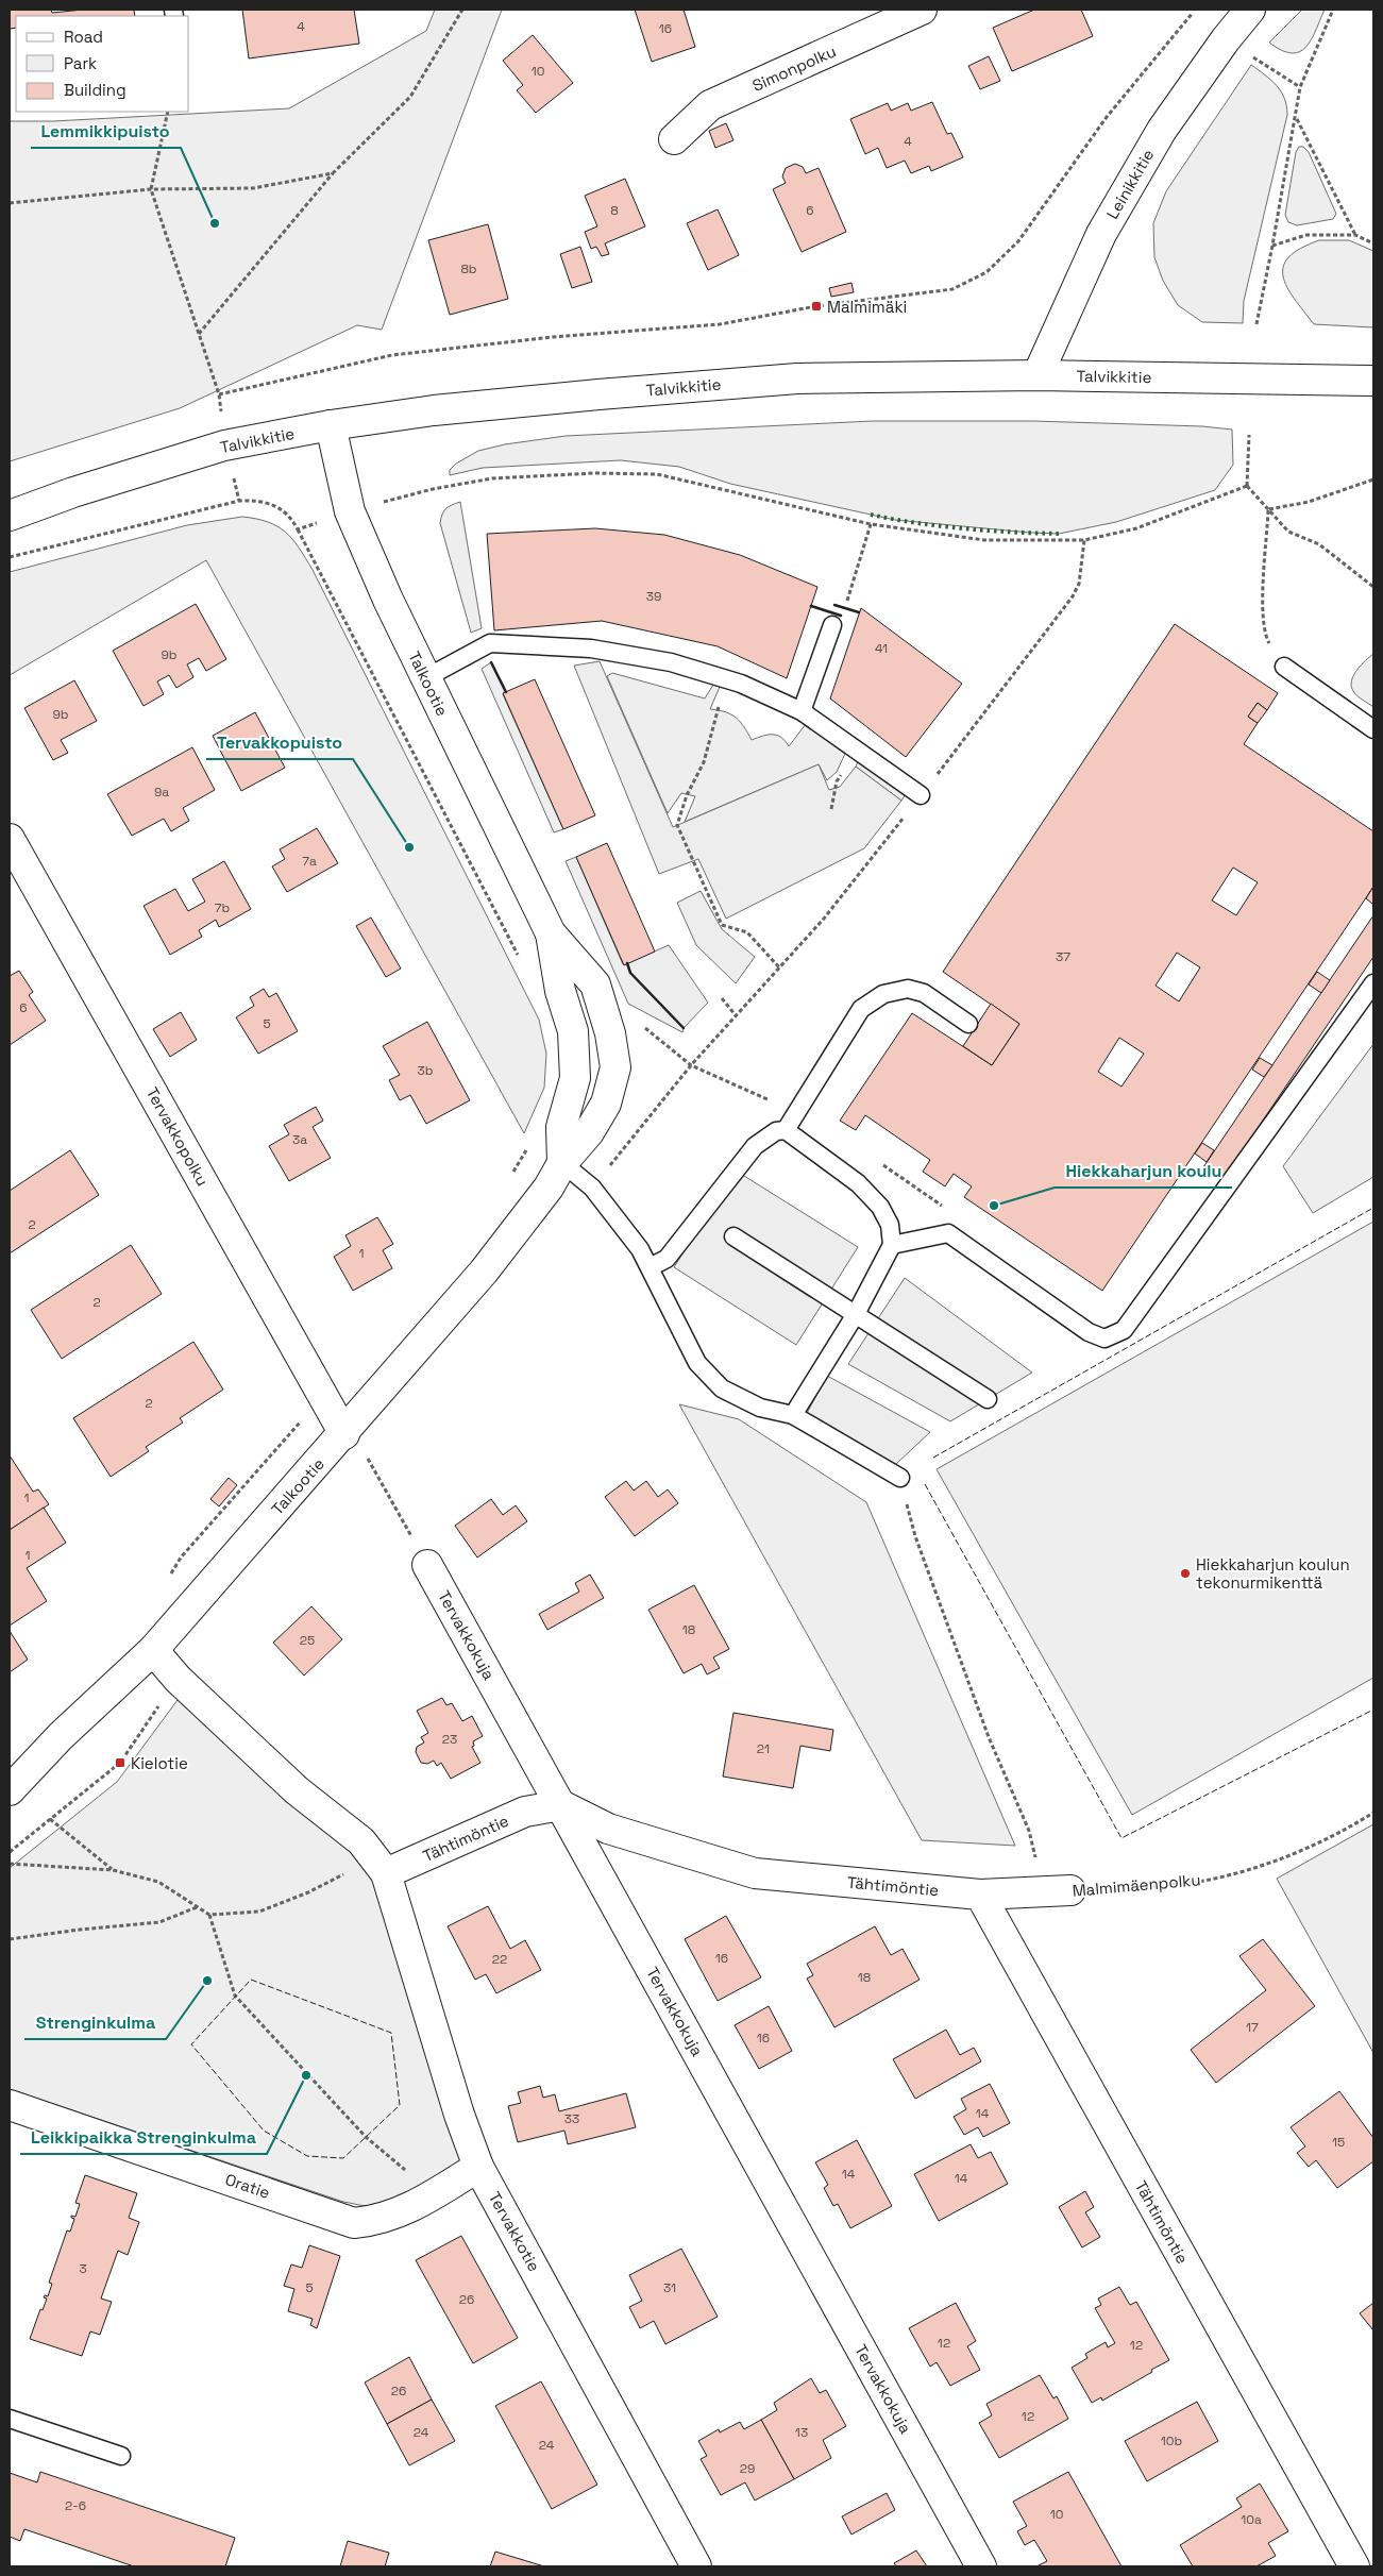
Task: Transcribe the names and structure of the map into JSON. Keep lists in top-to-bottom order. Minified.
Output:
{"streets":{"street":["Simonpolku","Leinikkitie","Talvikkitie","Talkootie","Tervakkopolku","Tervakkokuja","Tähtimöntie","Oratie","Tervakkotie"],"path":["Malmimäenpolku"]},"crossings":[["Leinikkitie","Talvikkitie"],["Talvikkitie","Talkootie"],["Talkootie","Tervakkopolku"],["Tervakkokuja","Tähtimöntie"],["Tähtimöntie","Tervakkotie"],["Oratie","Tervakkotie"]],"places":{"other":["Lemmikkipuisto","Tervakkopuisto","Hiekkaharjun koulu","Hiekkaharjun koulun tekonurmikenttä","Strenginkulma","Leikkipaikka Strenginkulma"],"transit":["Malmimäki","Kielotie"]},"house_numbers":["4","16","10","4","8","6","8b","39","41","9b","9b","9a","7a","7b","37","6","5","3b","3a","2","1","2","2","1","1","18","25","23","21","16","22","18","17","16","14","33","15","14","14","3","5","31","26","12","12","26","12","24","13","10b","24","29","2-6","10","10a"],"legend":["Road","Park","Building"]}
